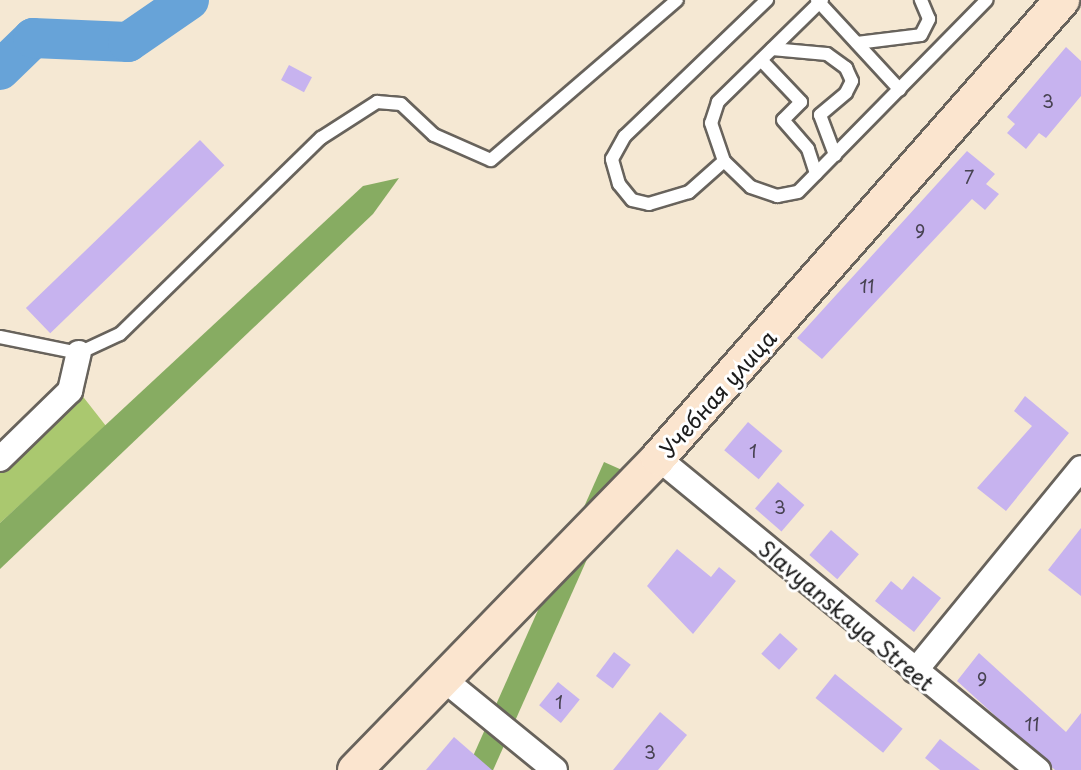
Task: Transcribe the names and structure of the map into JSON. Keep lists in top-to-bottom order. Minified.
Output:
{"streets":{"street":["Учебная улица","Slavyanskaya Street"]},"crossings":[["Учебная улица","Slavyanskaya Street"]],"house_numbers":["3","7","9","11","1","3","9","1","11","3"]}
